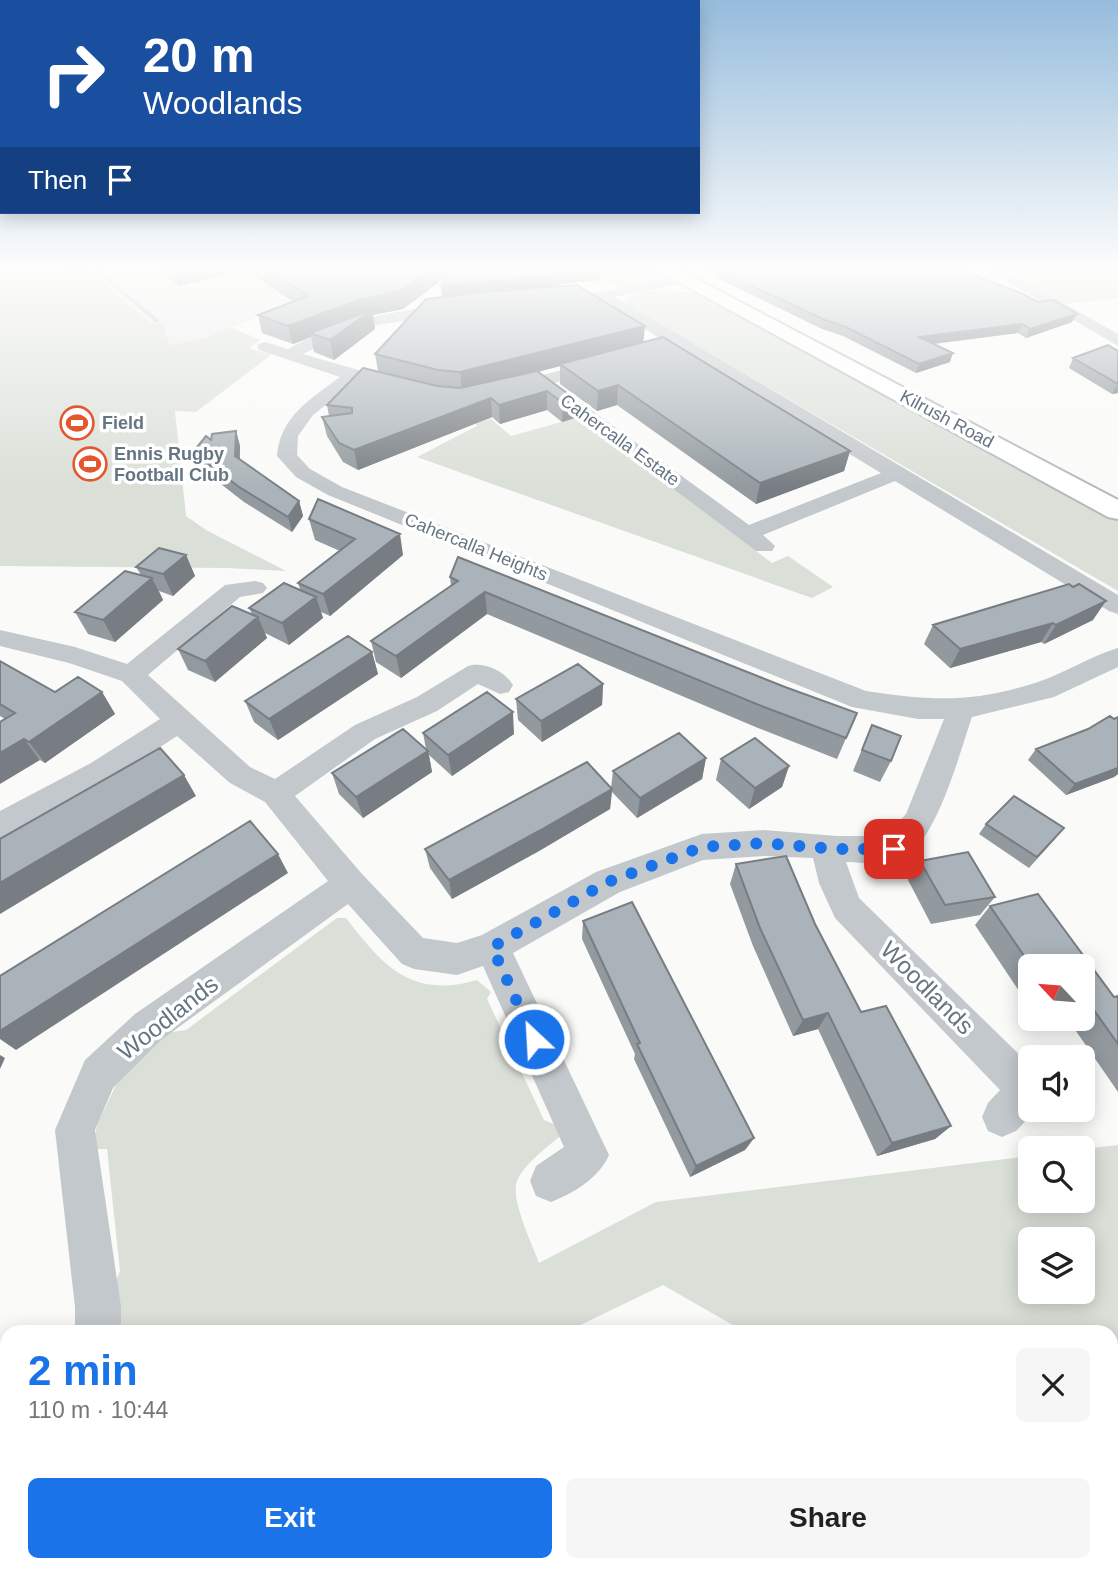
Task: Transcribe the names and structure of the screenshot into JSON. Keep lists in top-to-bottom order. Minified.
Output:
{"streets":{"main road":["Kilrush Road"],"street":["Cahercalla Estate","Cahercalla Heights","Woodlands"]},"places":{"sports":["Field","Ennis Rugby Football Club"]},"north":"top left","page":{"turn":["20 m","Woodlands"],"then":"Then","heading":["2 min","110 m · 10:44"],"buttons":["Exit","Share"]}}
